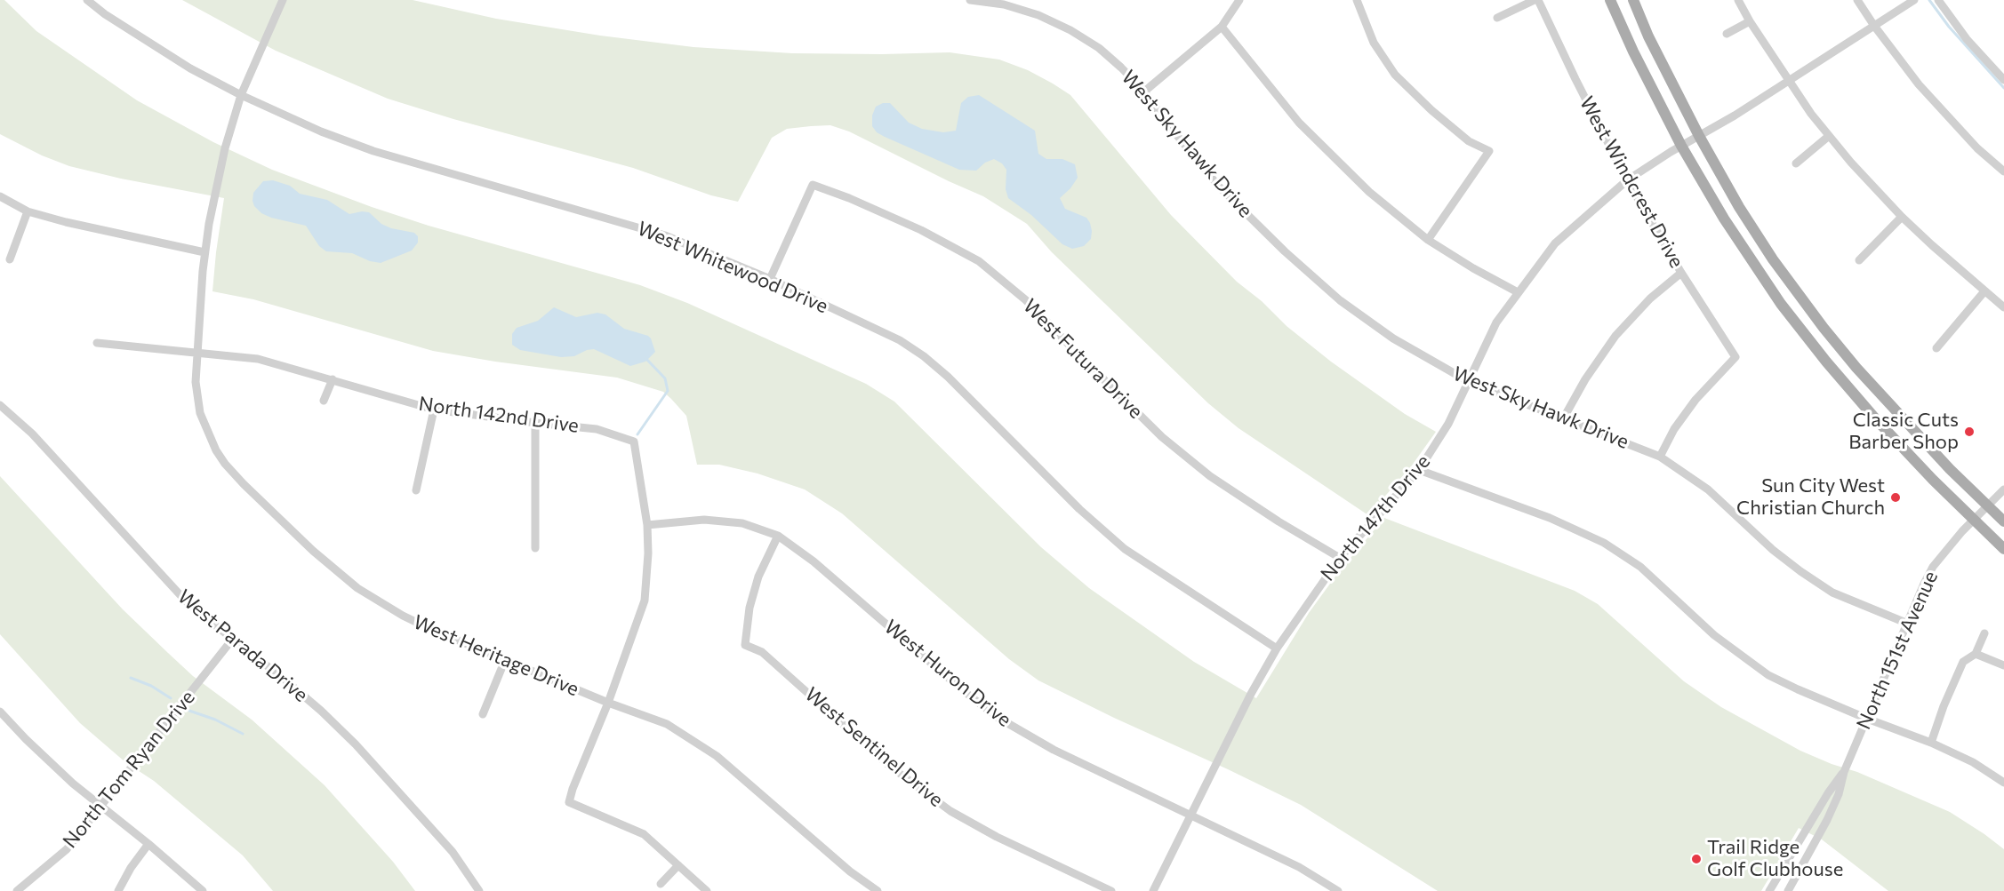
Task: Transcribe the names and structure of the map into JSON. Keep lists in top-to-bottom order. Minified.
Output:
{"streets":{"street":["West Sky Hawk Drive","West Windcrest Drive","West Whitewood Drive","West Futura Drive","North 142nd Drive","North 147th Drive","West Parada Drive","North 151st Avenue","West Heritage Drive","West Huron Drive","West Sentinel Drive","North Tom Ryan Drive"]},"crossings":[["West Sky Hawk Drive","West Windcrest Drive"],["West Sky Hawk Drive","North 147th Drive"],["West Sky Hawk Drive","North 151st Avenue"],["West Windcrest Drive","North 147th Drive"],["West Whitewood Drive","West Futura Drive"],["West Whitewood Drive","North 147th Drive"],["West Whitewood Drive","West Heritage Drive"],["West Futura Drive","North 147th Drive"],["North 142nd Drive","West Heritage Drive"],["North 142nd Drive","West Huron Drive"],["North 147th Drive","West Huron Drive"],["West Parada Drive","North Tom Ryan Drive"],["West Huron Drive","West Sentinel Drive"]],"places":["Classic Cuts Barber Shop","Sun City West Christian Church","Trail Ridge Golf Clubhouse"]}
